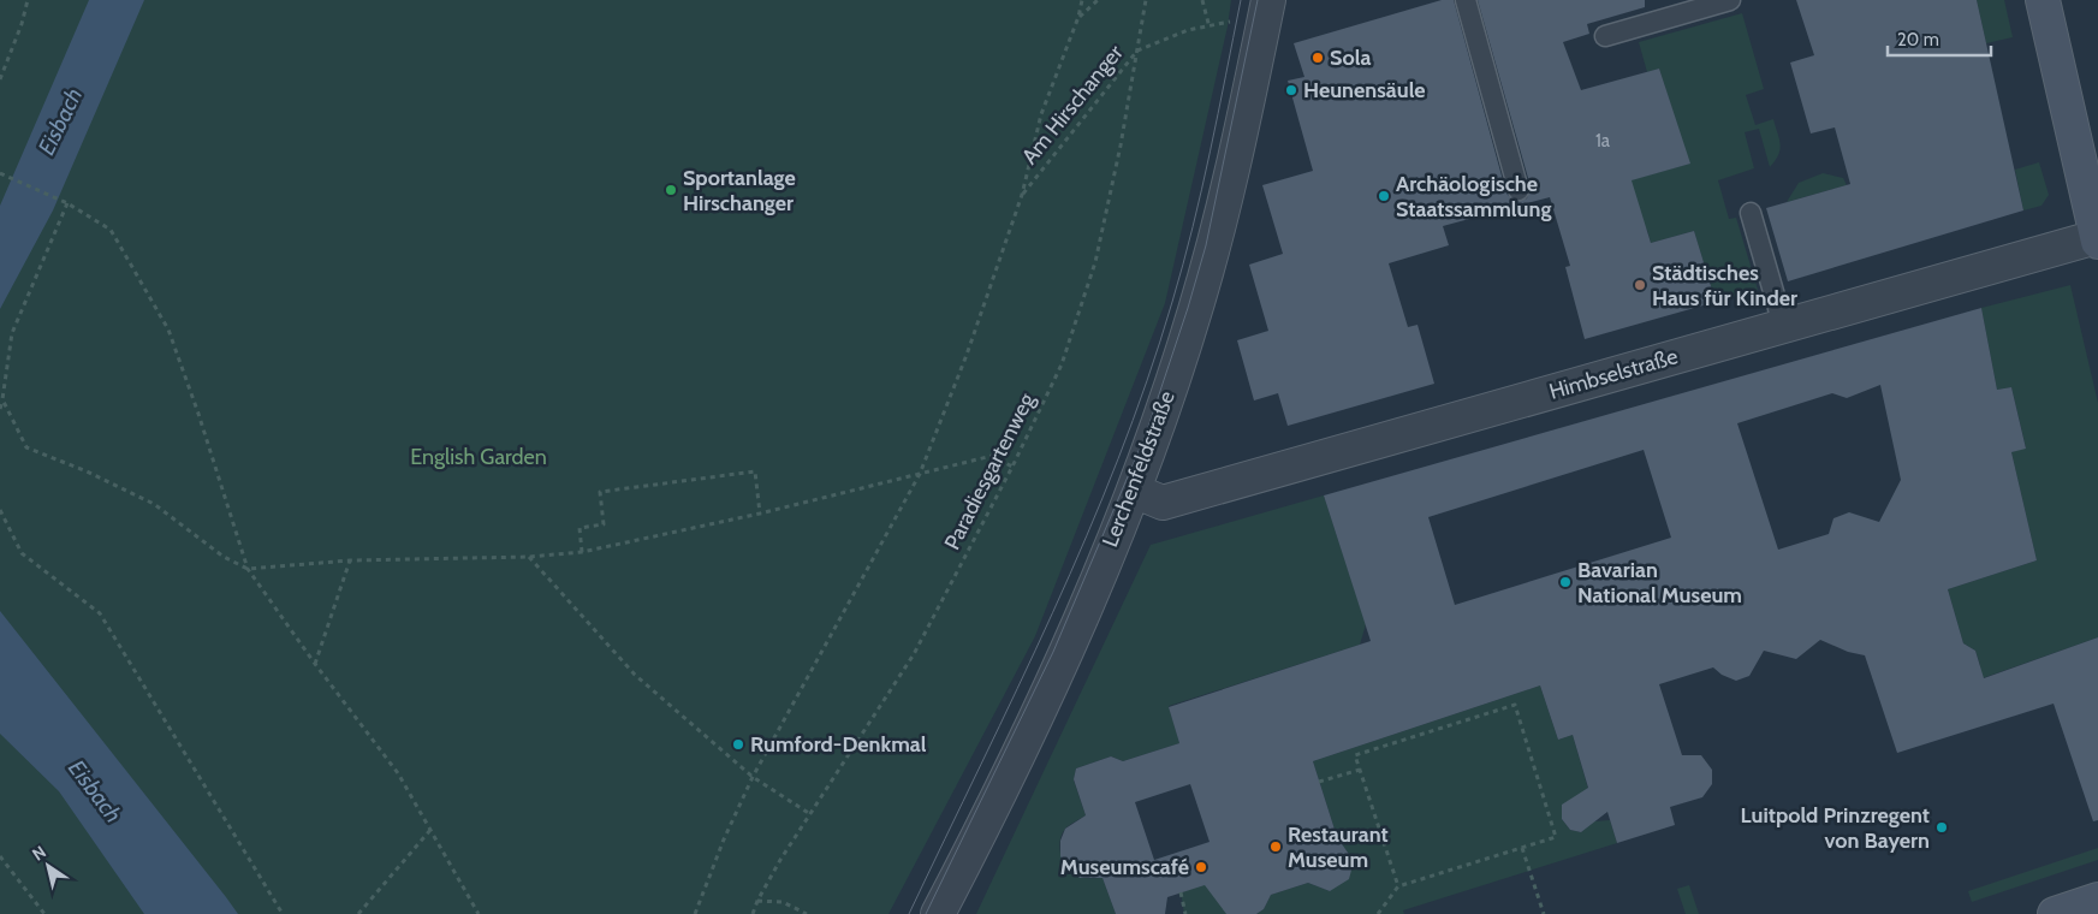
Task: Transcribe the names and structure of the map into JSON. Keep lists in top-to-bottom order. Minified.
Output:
{"streets":{"street":["Himbselstraße","Lerchenfeldstraße"],"path":["Am Hirschanger","Paradiesgartenweg"]},"crossings":[["Am Hirschanger","Paradiesgartenweg"],["Himbselstraße","Lerchenfeldstraße"]],"water":["Eisbach"],"parks":["English Garden"],"places":["Sola","Heunensäule","Sportanlage Hirschanger","Archäologische Staatssammlung","Städtisches Haus für Kinder","Bavarian National Museum","Rumford-Denkmal","Luitpold Prinzregent von Bayern","Restaurant Museum","Museumscafé"],"house_numbers":["1a"],"scale_bar":"20 m","north":"top left"}
